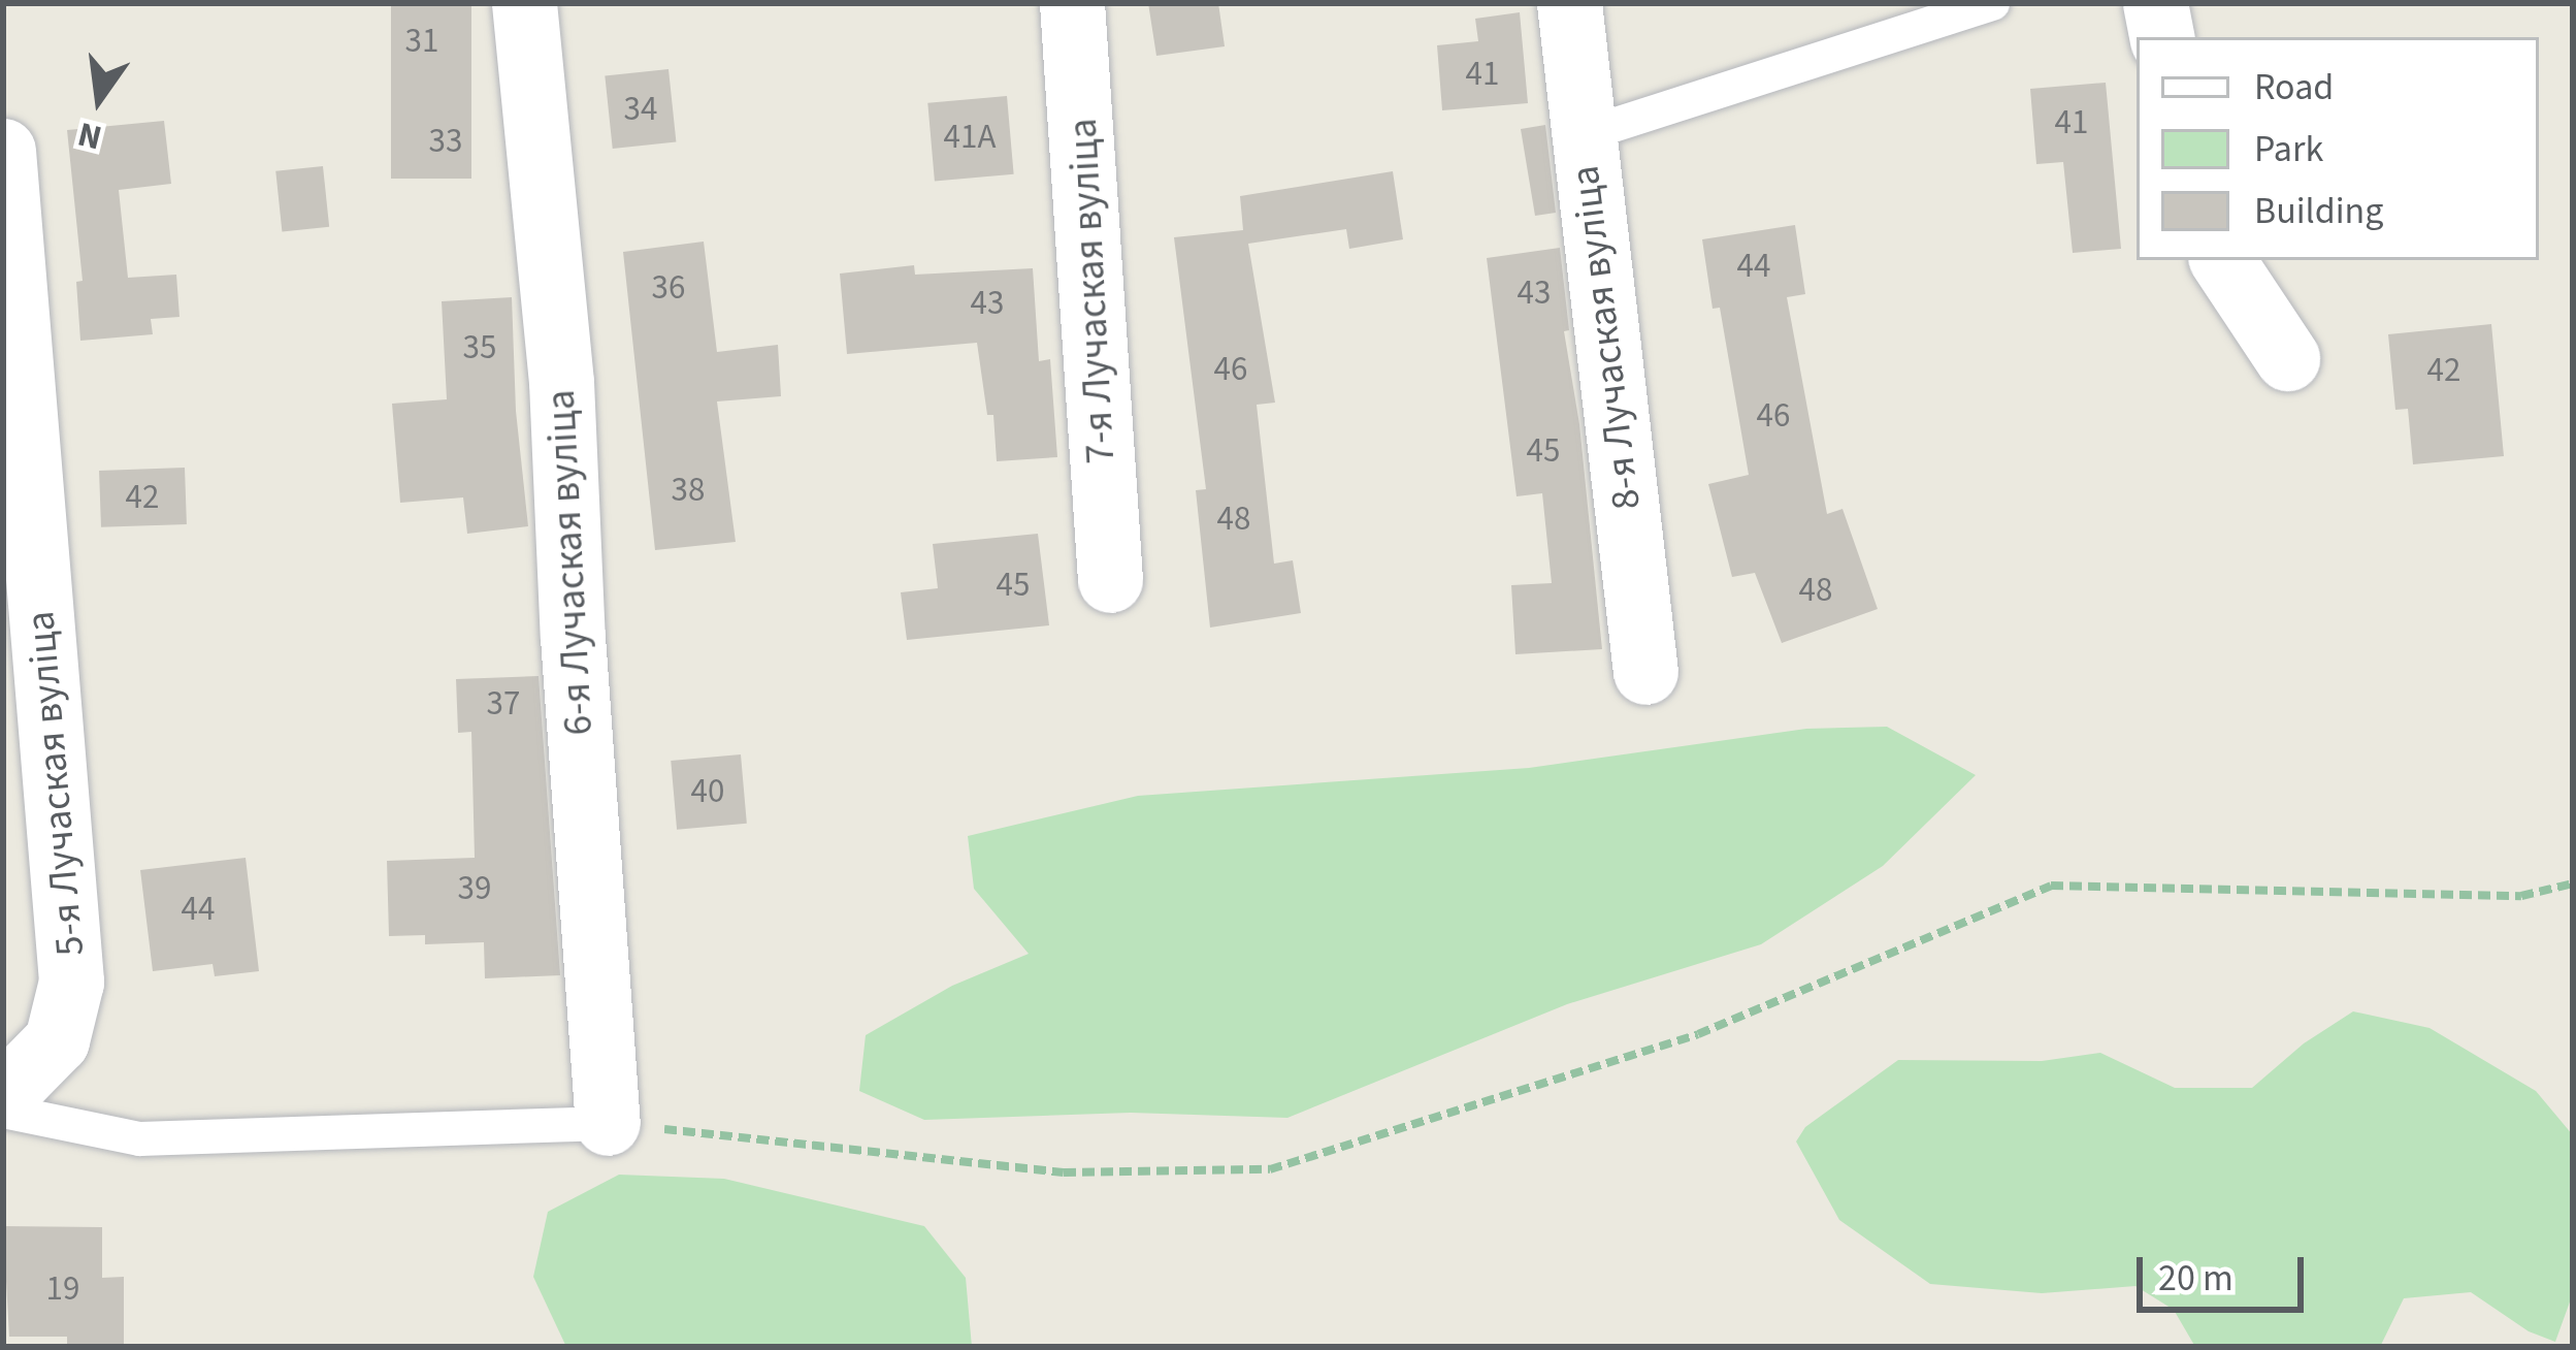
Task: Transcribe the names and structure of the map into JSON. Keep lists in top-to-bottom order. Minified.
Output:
{"streets":{"street":["7-я Лучаская вуліца","8-я Лучаская вуліца","6-я Лучаская вуліца","5-я Лучаская вуліца"]},"house_numbers":["31","41","34","41","41А","33","44","36","43","43","35","46","42","46","45","38","42","48","45","48","37","40","39","44","19"],"legend":["Road","Park","Building"],"scale_bar":"20 m","north":"bottom"}
